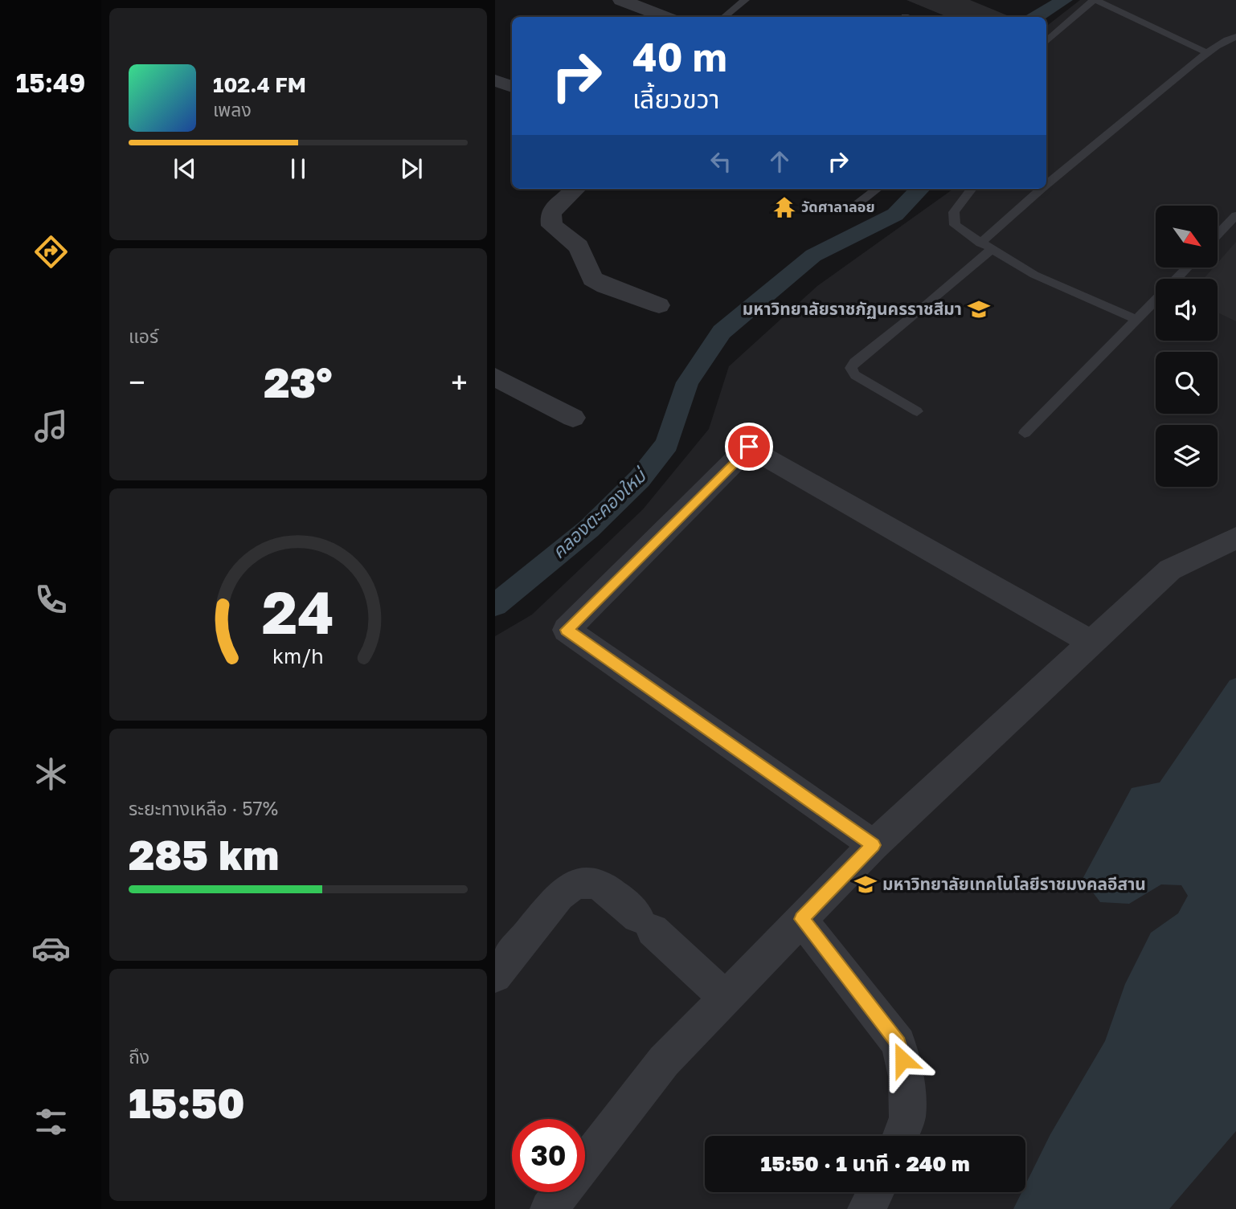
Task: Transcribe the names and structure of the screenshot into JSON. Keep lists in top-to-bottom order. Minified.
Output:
{"water":["คลองตะคองใหม่"],"places":{"temple":["วัดศาลาลอย"],"school or university":["มหาวิทยาลัยราชภัฏนครราชสีมา","มหาวิทยาลัยเทคโนโลยีราชมงคลอีสาน"]},"north":"bottom right","page":{"tabs":"15:49","turn":["40 m","เลี้ยวขวา"],"song":["102.4 FM","เพลง"],"tile":["แอร์",["ระยะทางเหลือ · 57%","285 km"],["ถึง","15:50"]],"heat":["−","23°","+"],"limit":"30","trip":"15:50 · 1 นาที · 240 m","gauge":["24","km/h"]}}
